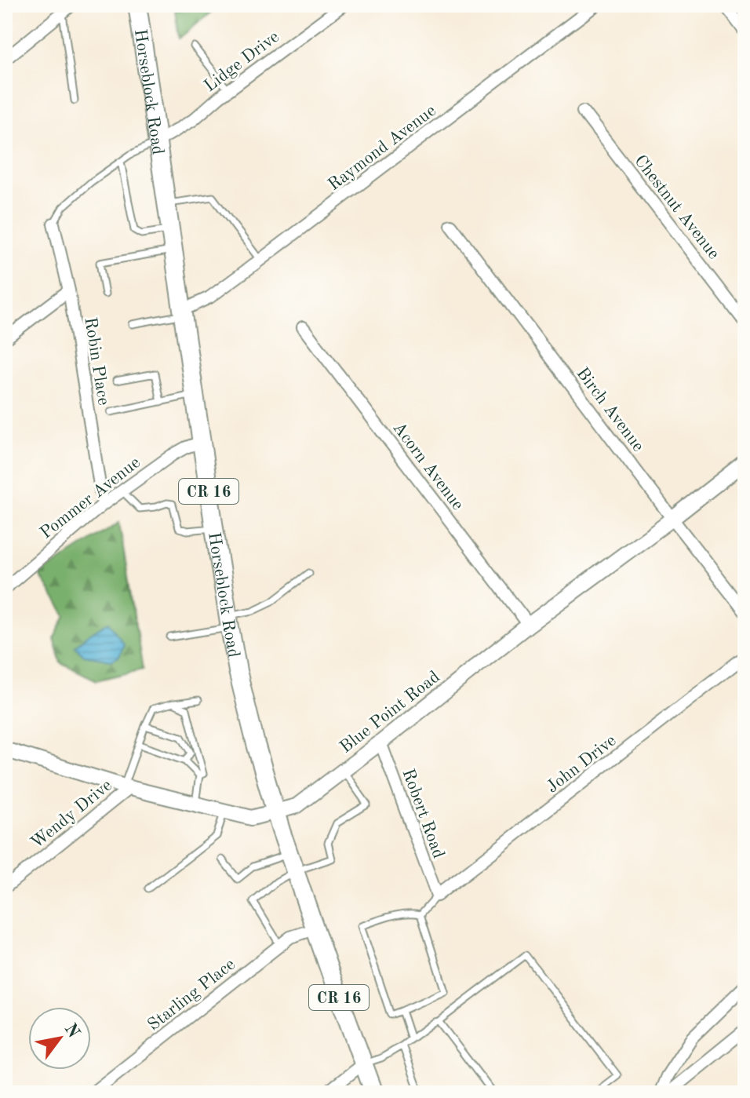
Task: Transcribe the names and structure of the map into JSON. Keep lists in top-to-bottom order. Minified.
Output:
{"streets":{"main road":["Horseblock Road","CR 16"],"street":["Lidge Drive","Raymond Avenue","Chestnut Avenue","Robin Place","Birch Avenue","Acorn Avenue","Pommer Avenue","Blue Point Road","John Drive","Wendy Drive","Robert Road","Starling Place"]},"crossings":[["Lidge Drive","Horseblock Road"],["Horseblock Road","Raymond Avenue"],["Horseblock Road","Pommer Avenue"],["Horseblock Road","Blue Point Road"],["Horseblock Road","Starling Place"],["Robin Place","Pommer Avenue"],["Birch Avenue","Blue Point Road"],["Acorn Avenue","Blue Point Road"],["Blue Point Road","Wendy Drive"],["Blue Point Road","Robert Road"],["John Drive","Robert Road"]],"north":"top right"}
